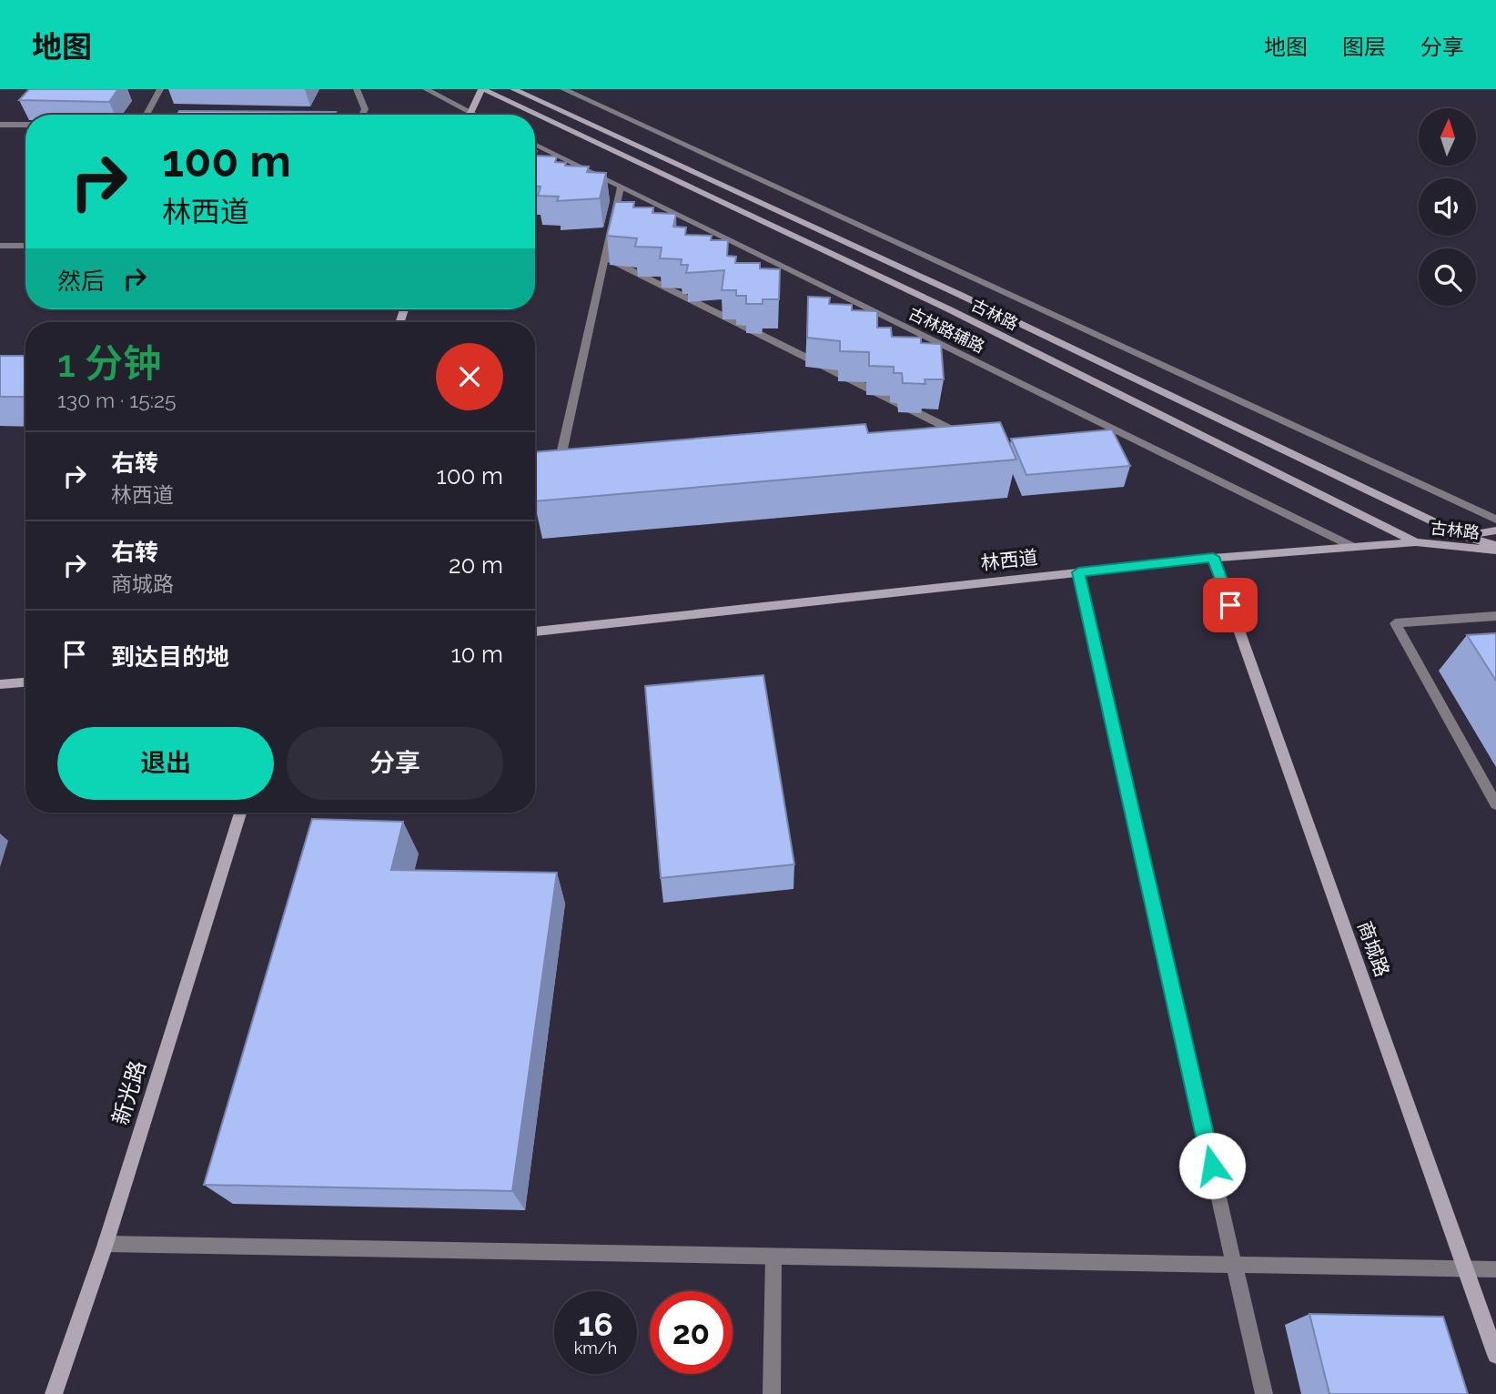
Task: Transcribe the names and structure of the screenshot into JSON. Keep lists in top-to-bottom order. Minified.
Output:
{"streets":{"main road":["古林路","林西道","商城路","新光路"],"street":["古林路辅路"]},"crossings":[["古林路","林西道"],["古林路辅路","林西道"],["林西道","商城路"]],"north":"top","page":{"header":"地图","nav":["地图","图层","分享"],"turn":["100 m","林西道"],"then":"然后","heading":["1 分钟","130 m · 15:25"],"list":[{"name":"右转","note":"林西道","value":"100 m"},{"name":"右转","note":"商城路","value":"20 m"},{"name":"到达目的地","value":"10 m"}],"buttons":["退出","分享"],"speed":"16 km/h","limit":"20"}}
